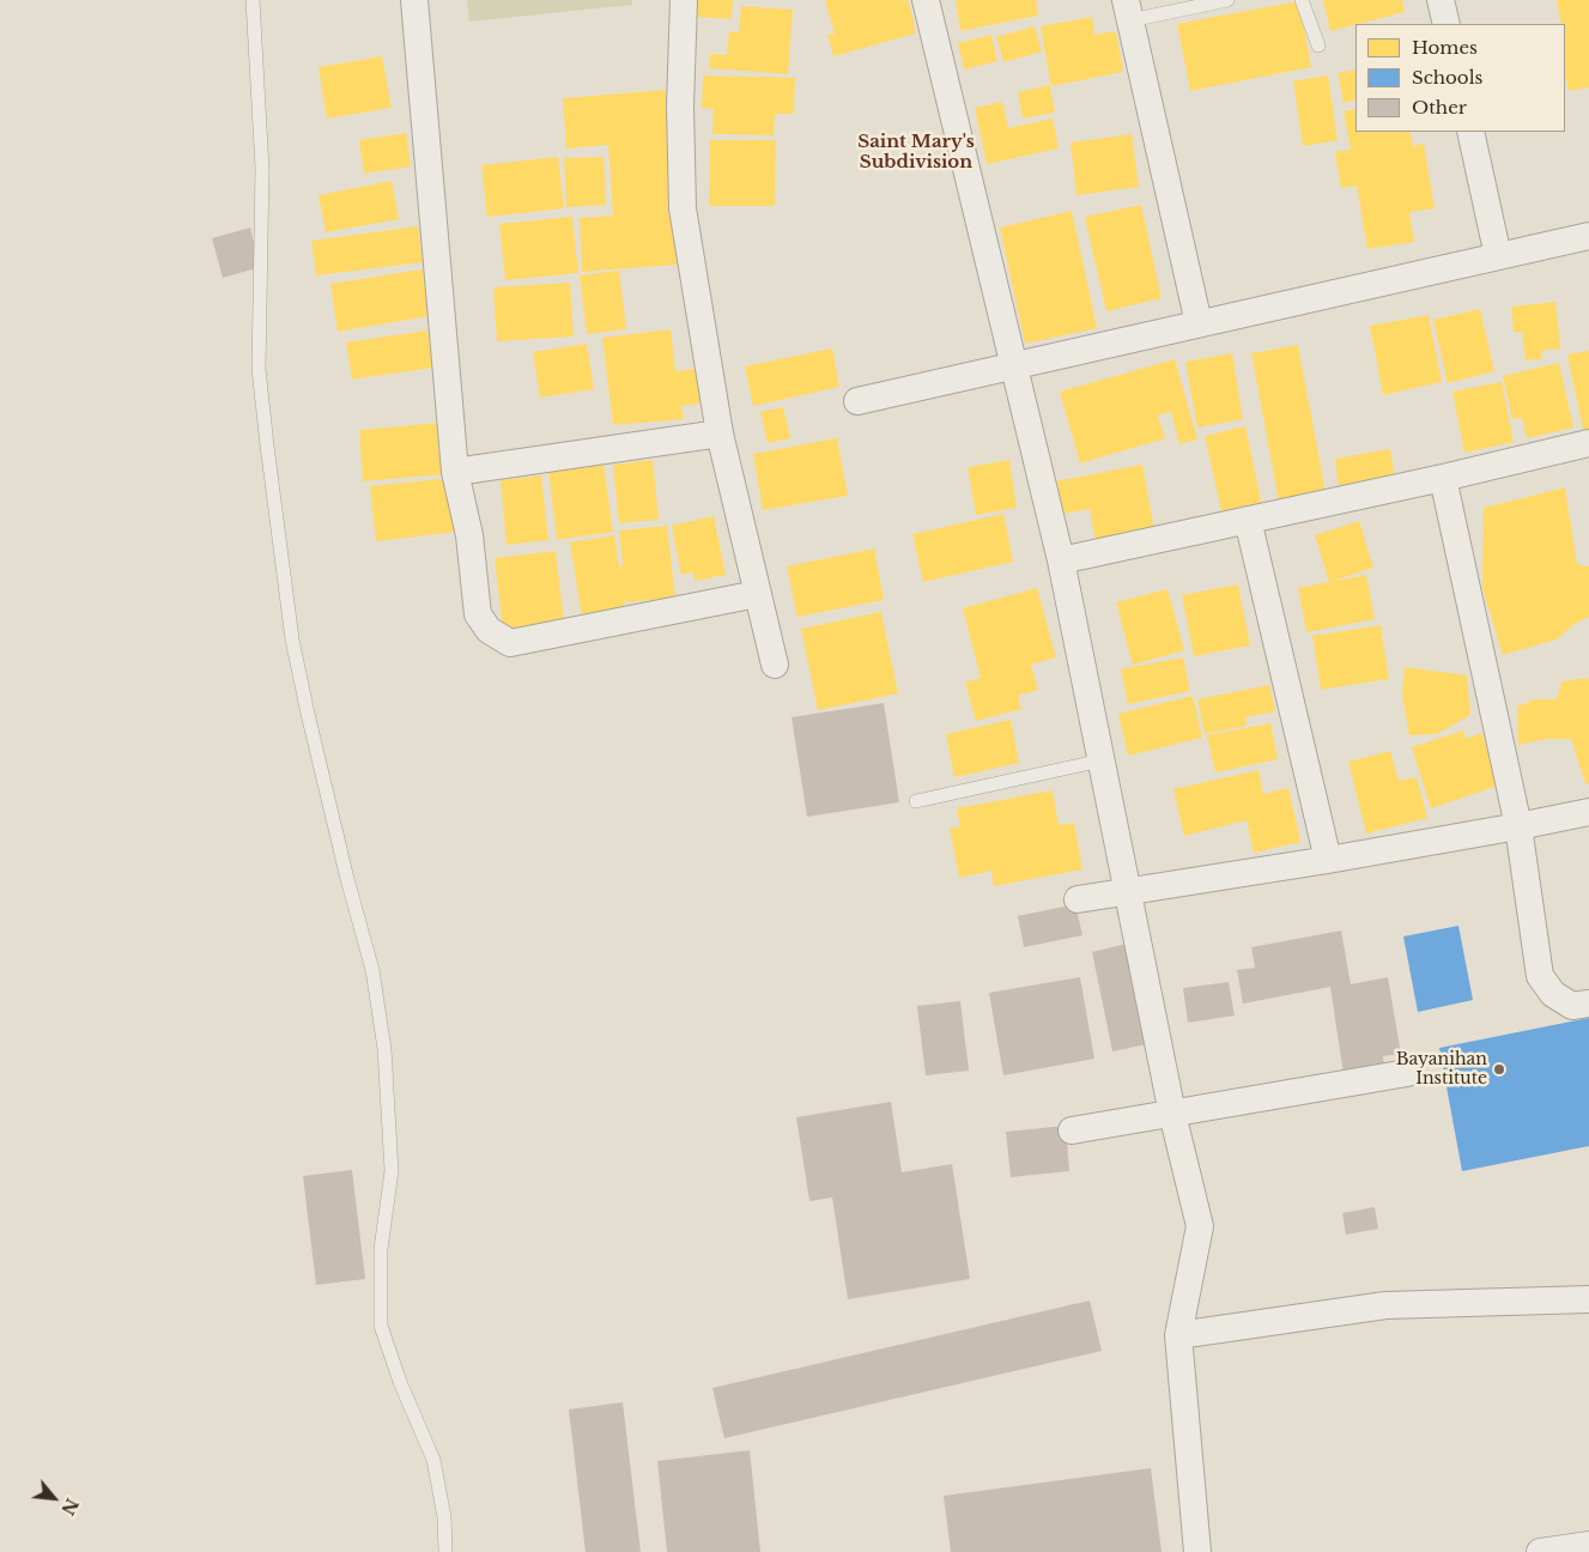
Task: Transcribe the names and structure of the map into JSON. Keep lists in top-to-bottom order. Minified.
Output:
{"districts":["Saint Mary's Subdivision"],"places":["Bayanihan Institute"],"legend":["Homes","Schools","Other"],"north":"bottom right"}
